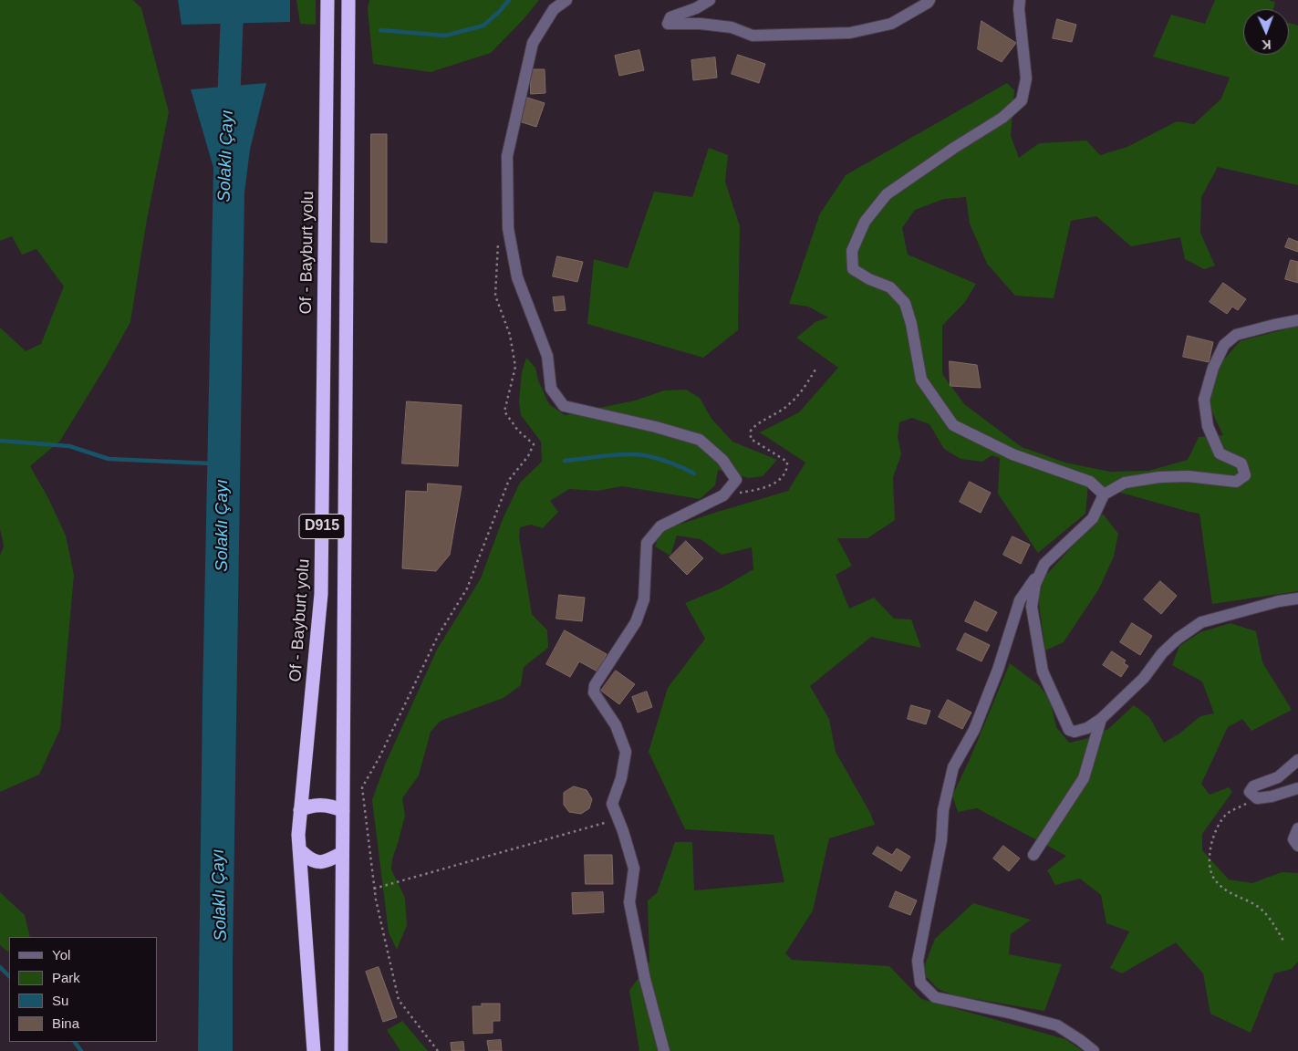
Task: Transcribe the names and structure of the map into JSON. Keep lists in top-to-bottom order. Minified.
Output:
{"streets":{"highway":["Of - Bayburt yolu","D915"]},"crossings":[["Of - Bayburt yolu","D915"]],"water":["Solaklı Çayı"],"legend":["Yol","Park","Su","Bina"],"north":"bottom"}
